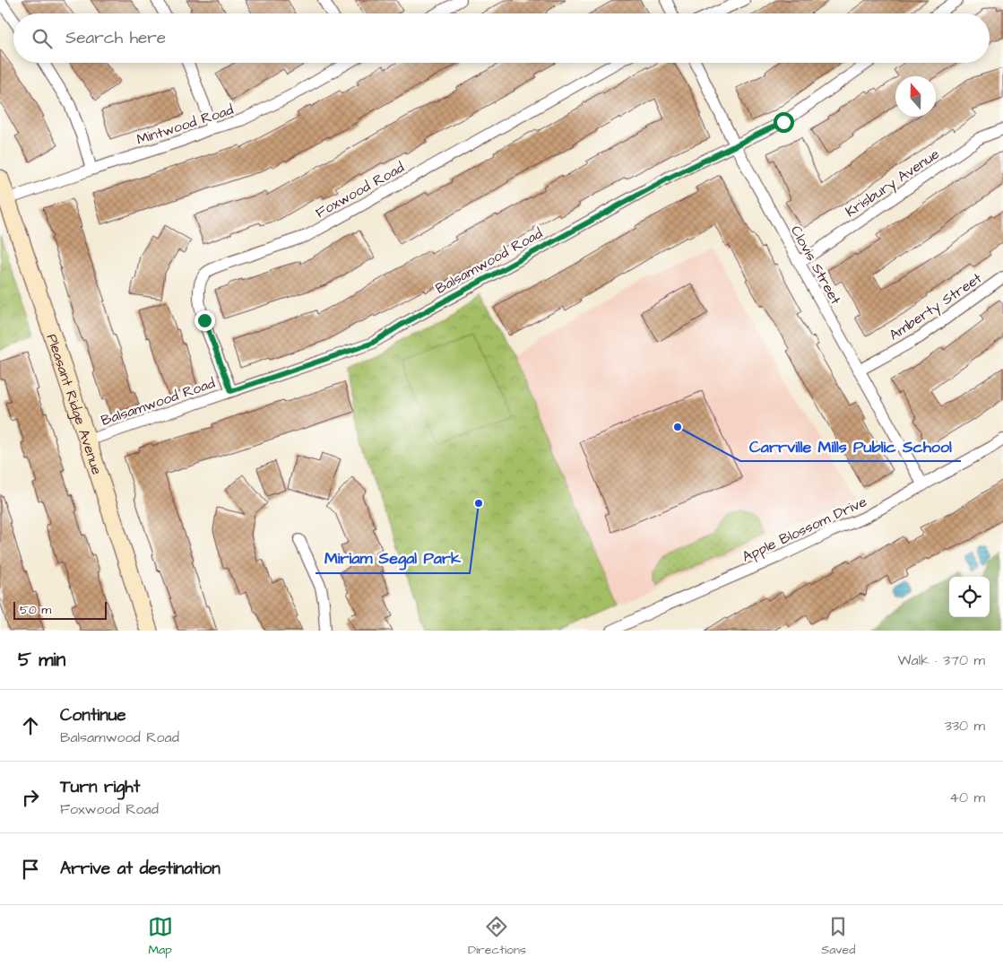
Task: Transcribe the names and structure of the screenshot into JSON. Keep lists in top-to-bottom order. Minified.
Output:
{"streets":{"street":["Mintwood Road","Krisbury Avenue","Foxwood Road","Balsamwood Road","Clovis Street","Amberty Street","Pleasant Ridge Avenue","Apple Blossom Drive"]},"crossings":[["Mintwood Road","Pleasant Ridge Avenue"],["Krisbury Avenue","Clovis Street"],["Foxwood Road","Balsamwood Road"],["Balsamwood Road","Clovis Street"],["Balsamwood Road","Pleasant Ridge Avenue"],["Clovis Street","Amberty Street"],["Clovis Street","Apple Blossom Drive"]],"places":["Carrville Mills Public School","Miriam Segal Park"],"scale_bar":"50 m","north":"top","page":{"search":"Search here","scale":"50 m","heading":["5 min","Walk · 370 m"],"list":[["Continue","Balsamwood Road","330 m"],["Turn right","Foxwood Road","40 m"],"Arrive at destination"],"nav":["Map","Directions","Saved"]}}
